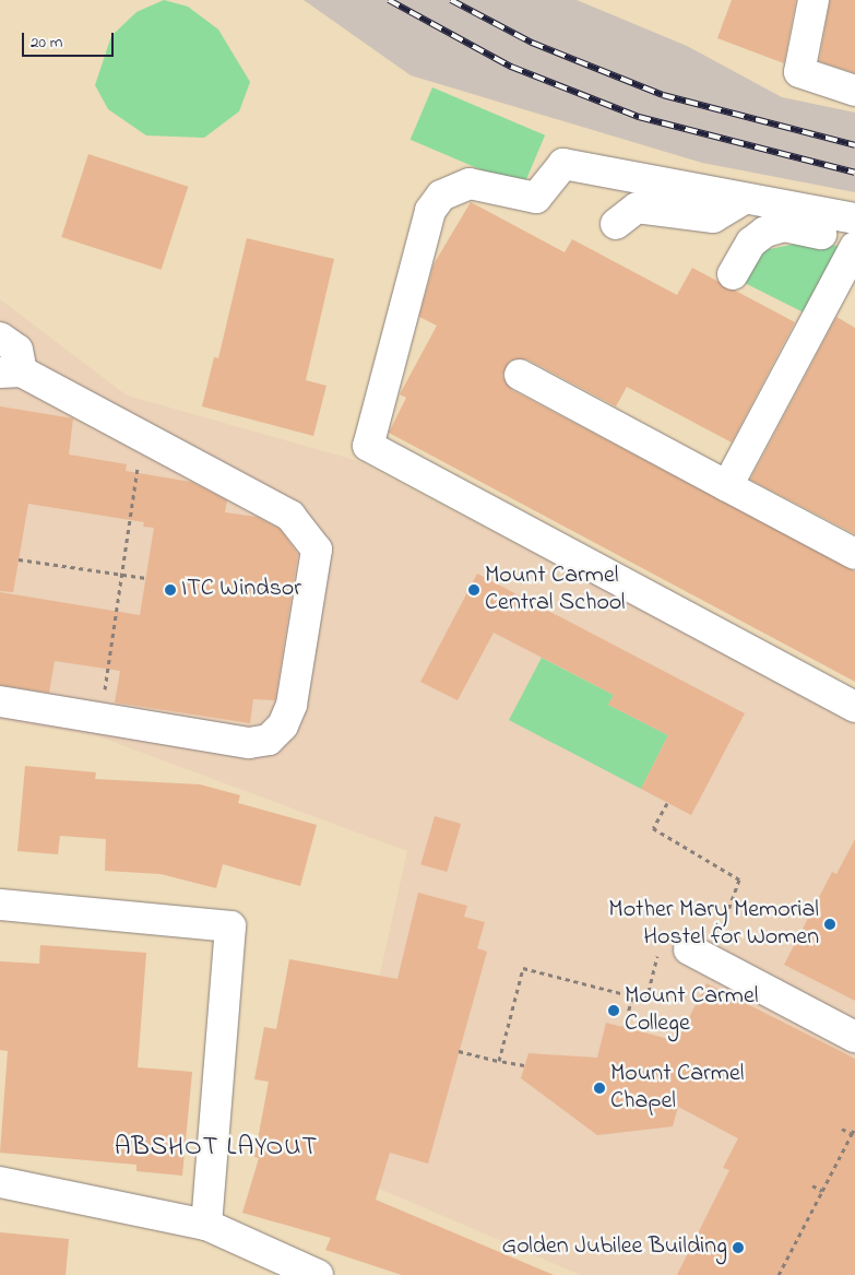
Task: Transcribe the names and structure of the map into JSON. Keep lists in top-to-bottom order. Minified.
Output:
{"districts":["ABSHOT LAYOUT"],"places":["ITC Windsor","Mount Carmel Central School","Mother Mary Memorial Hostel for Women","Mount Carmel College","Mount Carmel Chapel","Golden Jubilee Building"],"scale_bar":"20 m"}
